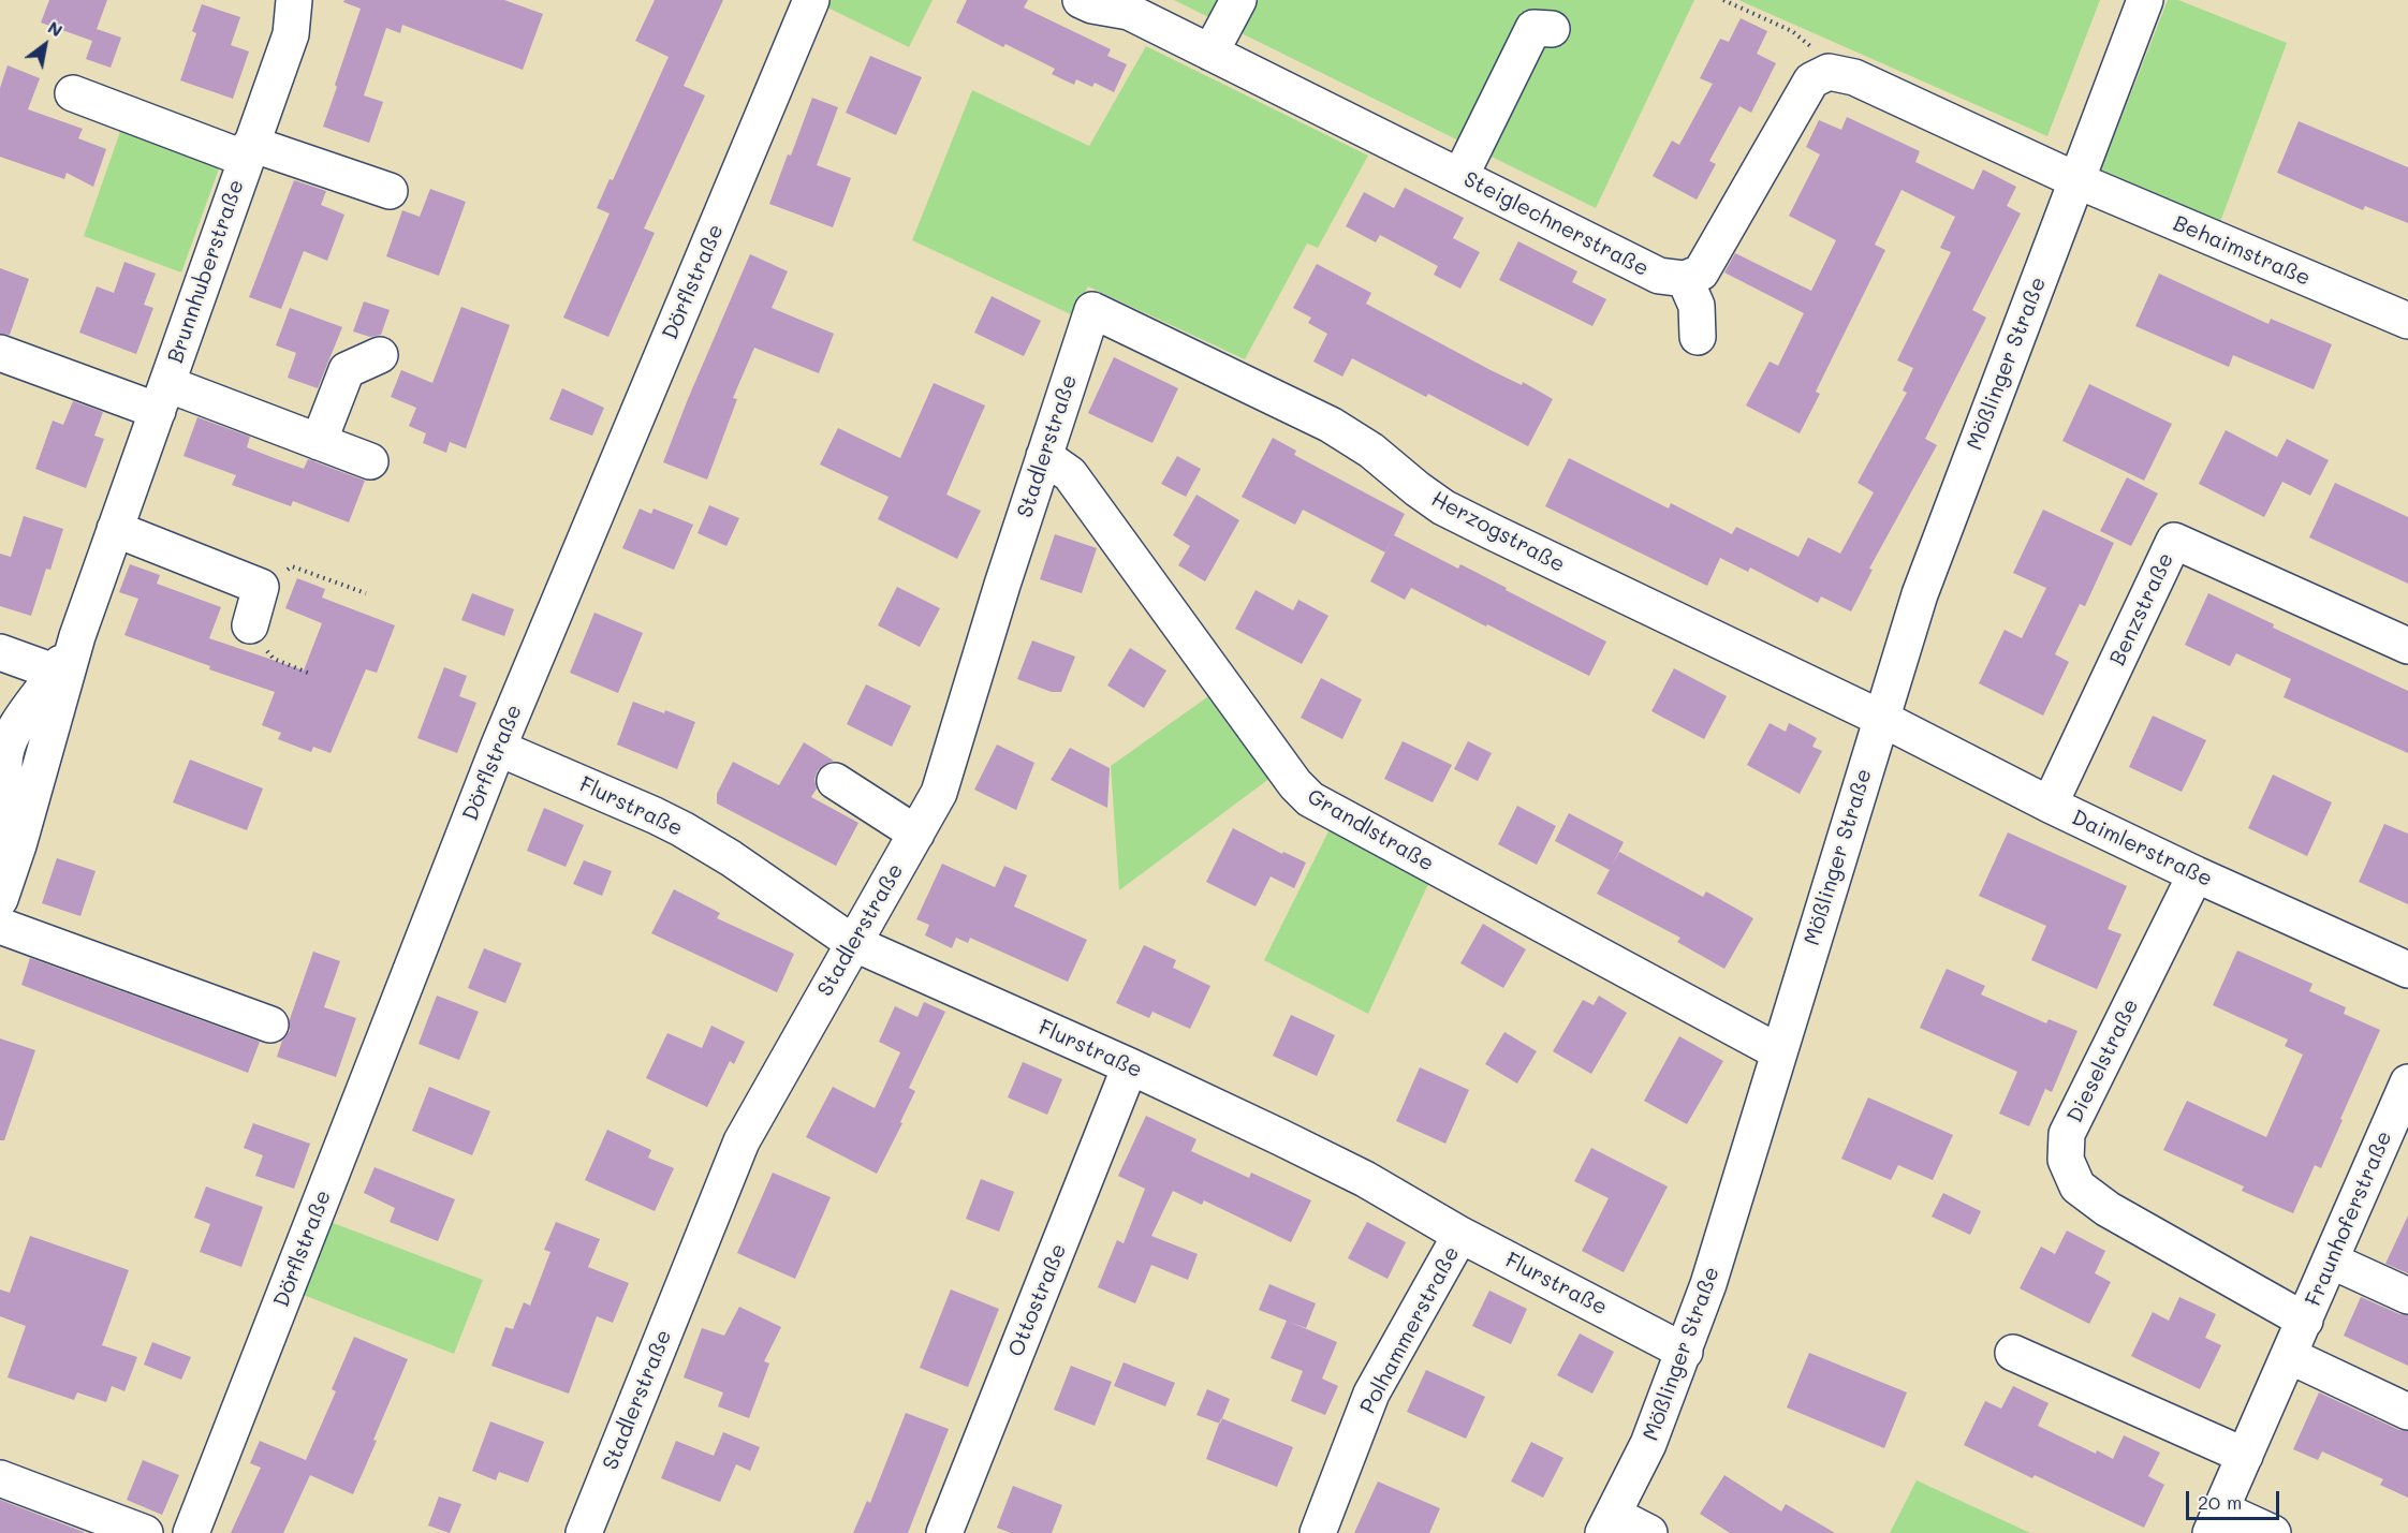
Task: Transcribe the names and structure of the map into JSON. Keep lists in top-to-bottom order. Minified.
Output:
{"streets":{"street":["Steiglechnerstraße","Behaimstraße","Brunnhuberstraße","Dörflstraße","Mößlinger Straße","Stadlerstraße","Herzogstraße","Benzstraße","Flurstraße","Grandlstraße","Daimlerstraße","Dieselstraße","Fraunhoferstraße","Ottostraße","Polhammerstraße"]},"crossings":[["Behaimstraße","Mößlinger Straße"],["Dörflstraße","Flurstraße"],["Mößlinger Straße","Herzogstraße"],["Mößlinger Straße","Flurstraße"],["Mößlinger Straße","Grandlstraße"],["Mößlinger Straße","Daimlerstraße"],["Stadlerstraße","Herzogstraße"],["Stadlerstraße","Flurstraße"],["Stadlerstraße","Grandlstraße"],["Herzogstraße","Daimlerstraße"],["Benzstraße","Daimlerstraße"],["Flurstraße","Ottostraße"],["Flurstraße","Polhammerstraße"],["Daimlerstraße","Dieselstraße"],["Dieselstraße","Fraunhoferstraße"]],"scale_bar":"20 m","north":"top right"}
